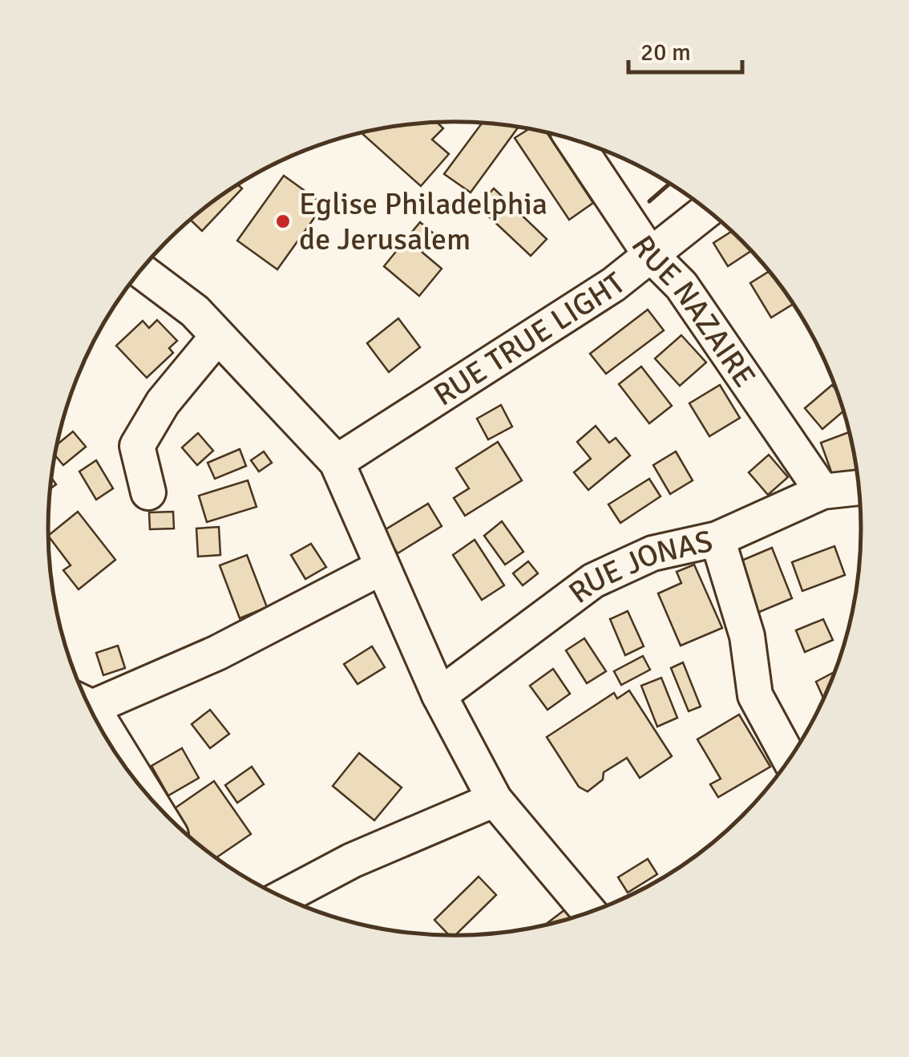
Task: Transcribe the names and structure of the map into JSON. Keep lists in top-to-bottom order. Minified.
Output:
{"streets":{"street":["RUE NAZAIRE","RUE TRUE LIGHT","RUE JONAS"]},"crossings":[["RUE NAZAIRE","RUE TRUE LIGHT"],["RUE NAZAIRE","RUE JONAS"]],"places":["Eglise Philadelphia de Jerusalem"],"scale_bar":"20 m"}
